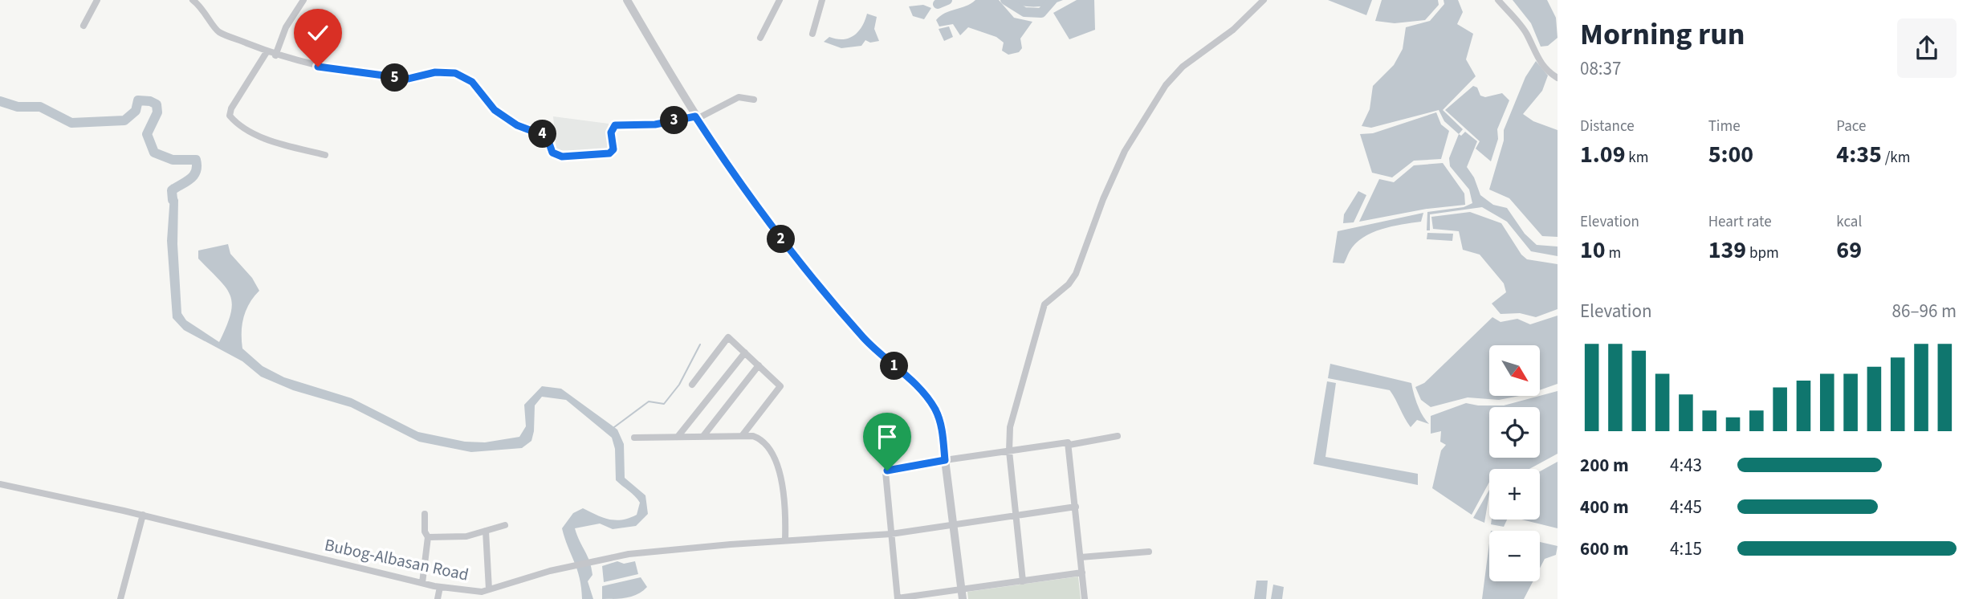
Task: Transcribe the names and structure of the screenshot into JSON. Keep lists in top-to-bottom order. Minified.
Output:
{"streets":{"street":["Bubog-Albasan Road"]},"north":"bottom right","page":{"heading":["Morning run","08:37"],"pins":["5","3","4","2","1"],"stats":[["Distance","1.09 km"],["Time","5:00"],["Pace","4:35 /km"],["Elevation","10 m"],["Heart rate","139 bpm"],["kcal","69"]],"chart":["Elevation","86–96 m"],"map_buttons":["+","−"],"list":[{"name":"200 m","note":"4:43"},{"name":"400 m","note":"4:45"},{"name":"600 m","note":"4:15"}]}}
